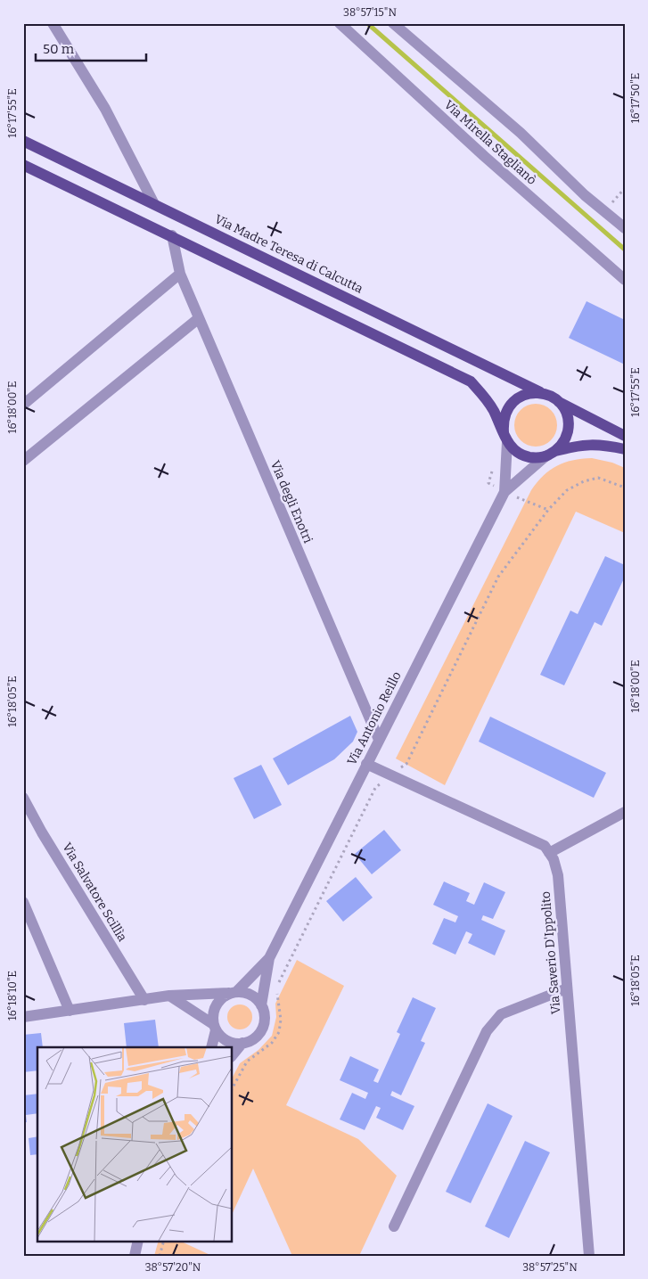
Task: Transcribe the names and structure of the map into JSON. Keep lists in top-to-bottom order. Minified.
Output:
{"streets":{"main road":["Via Madre Teresa di Calcutta","Via Antonio Reillo"],"street":["Via Mirella Staglianò","Via degli Enotri","Via Salvatore Scillìa","Via Saverio D'Ippolito"]},"crossings":[["Via Madre Teresa di Calcutta","Via Antonio Reillo"],["Via degli Enotri","Via Antonio Reillo"]],"scale_bar":"50 m","coordinates":["38°57'15\"N","16°17'50\"E","16°17'55\"E","16°18'00\"E","16°18'05\"E","16°18'10\"E","38°57'20\"N","38°57'25\"N"]}
